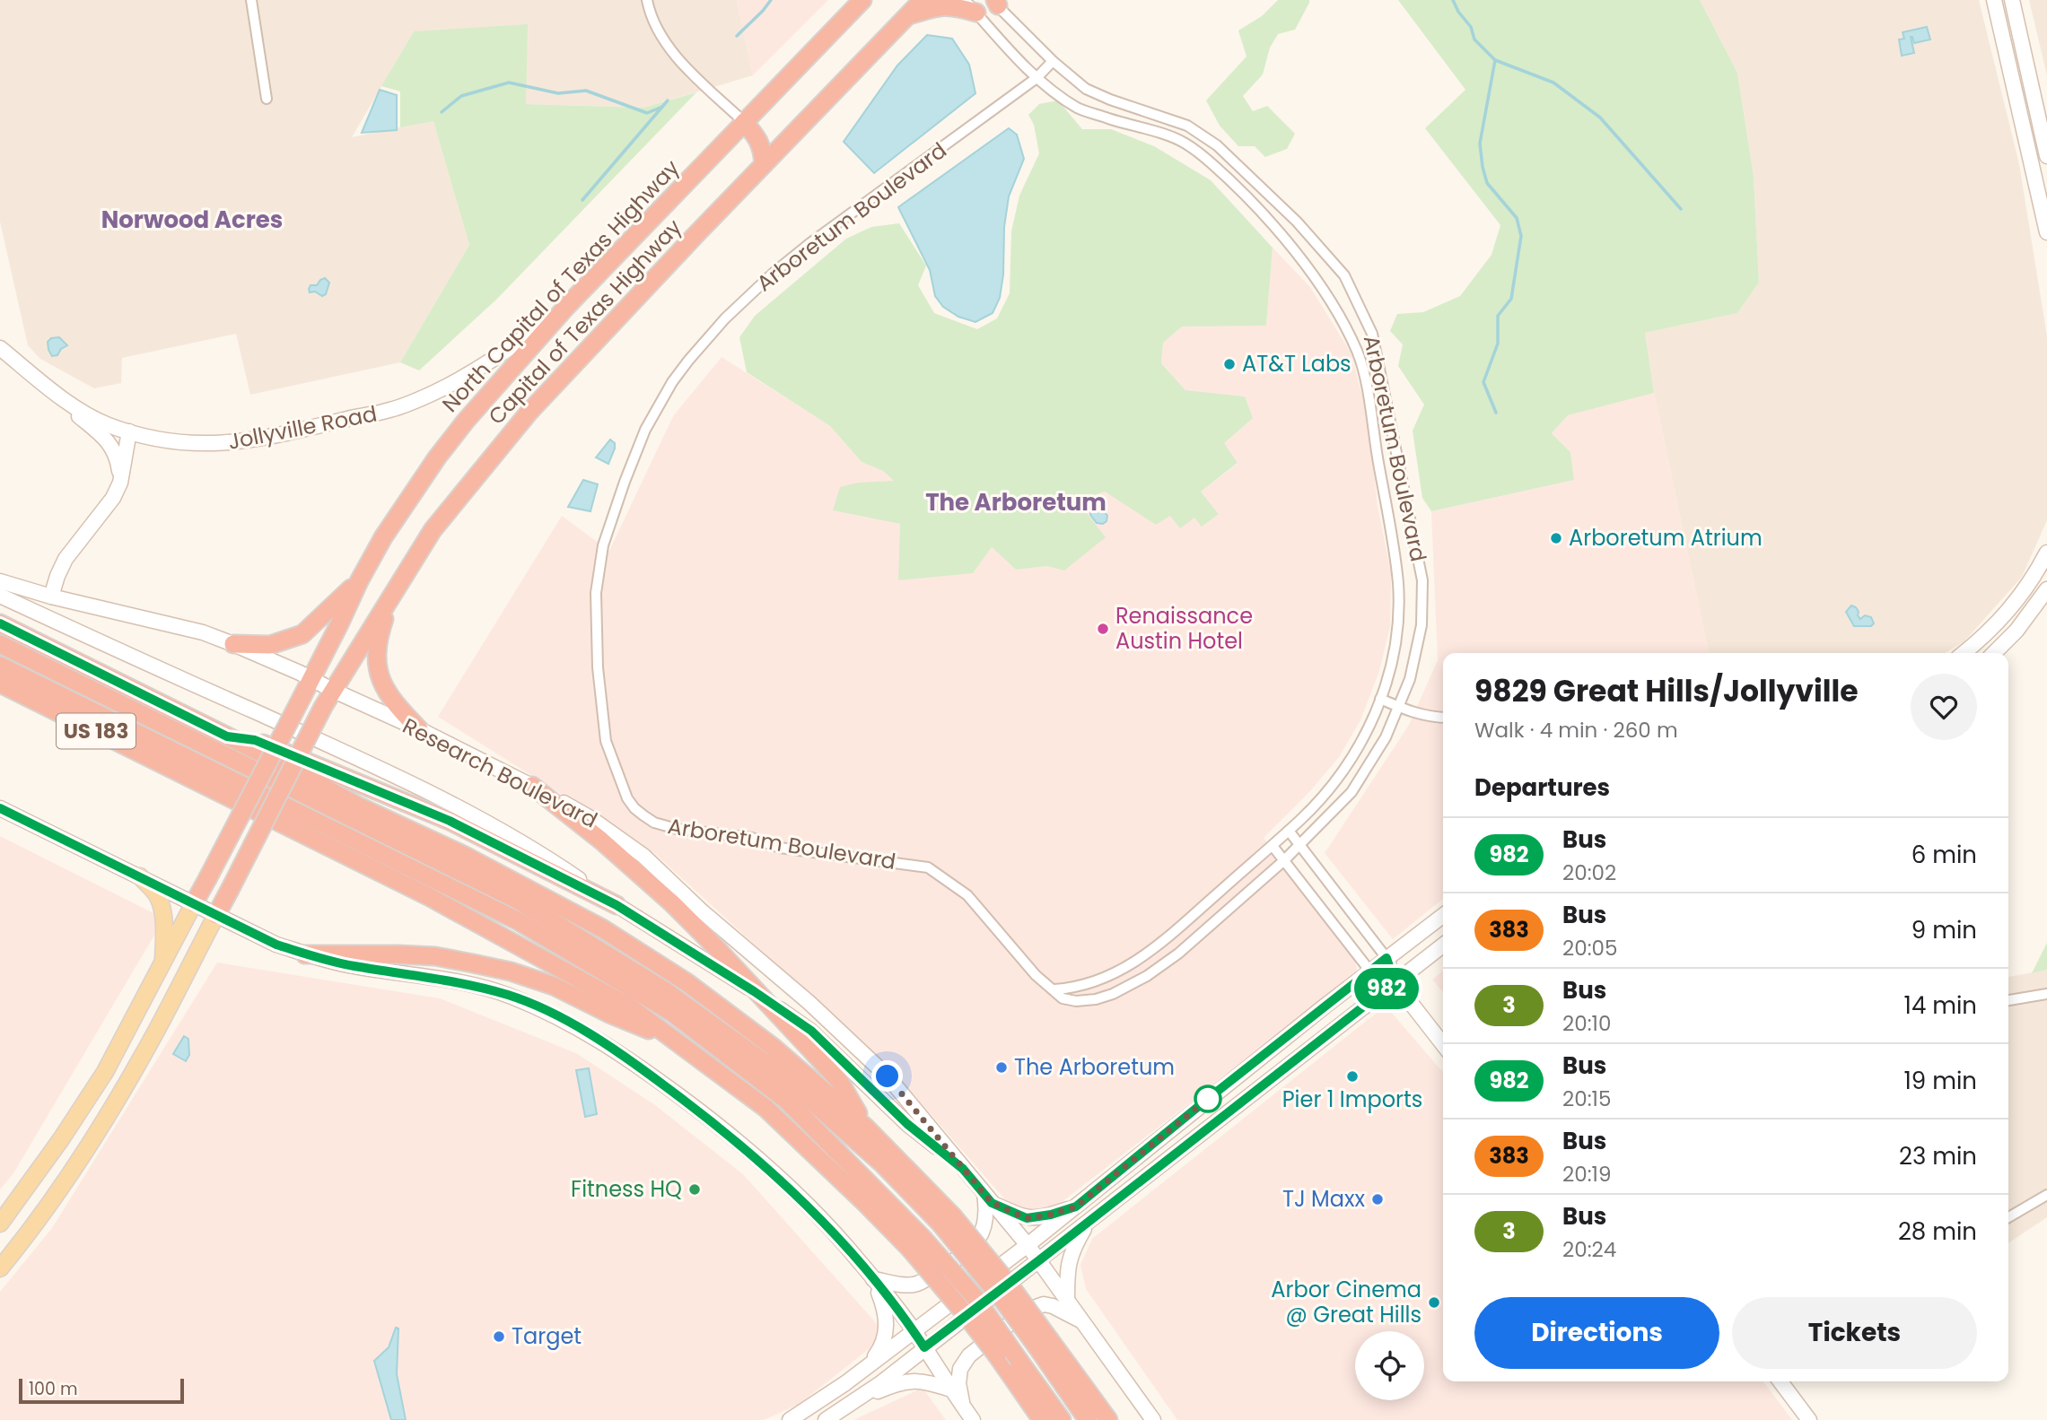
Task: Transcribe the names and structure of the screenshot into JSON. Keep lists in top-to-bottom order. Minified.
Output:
{"streets":{"highway":["North Capital of Texas Highway","Capital of Texas Highway","US 183"],"main road":["Jollyville Road","Research Boulevard"],"street":["Arboretum Boulevard"]},"crossings":[["North Capital of Texas Highway","Jollyville Road"],["North Capital of Texas Highway","Research Boulevard"],["Capital of Texas Highway","Research Boulevard"]],"districts":["Norwood Acres","The Arboretum"],"places":["AT&T Labs","Arboretum Atrium","Renaissance Austin Hotel","The Arboretum","Pier 1 Imports","Fitness HQ","TJ Maxx","Arbor Cinema @ Great Hills","Target"],"lines":["bus line 982"],"scale_bar":"100 m","page":{"on_map":"982","heading":[["9829 Great Hills/Jollyville","Walk · 4 min · 260 m"],"Departures"],"list":[{"mark":"982","name":"Bus","note":"20:02","value":"6 min"},{"mark":"383","name":"Bus","note":"20:05","value":"9 min"},{"mark":"3","name":"Bus","note":"20:10","value":"14 min"},{"mark":"982","name":"Bus","note":"20:15","value":"19 min"},{"mark":"383","name":"Bus","note":"20:19","value":"23 min"},{"mark":"3","name":"Bus","note":"20:24","value":"28 min"}],"buttons":["Directions","Tickets"],"scale":"100 m"}}
